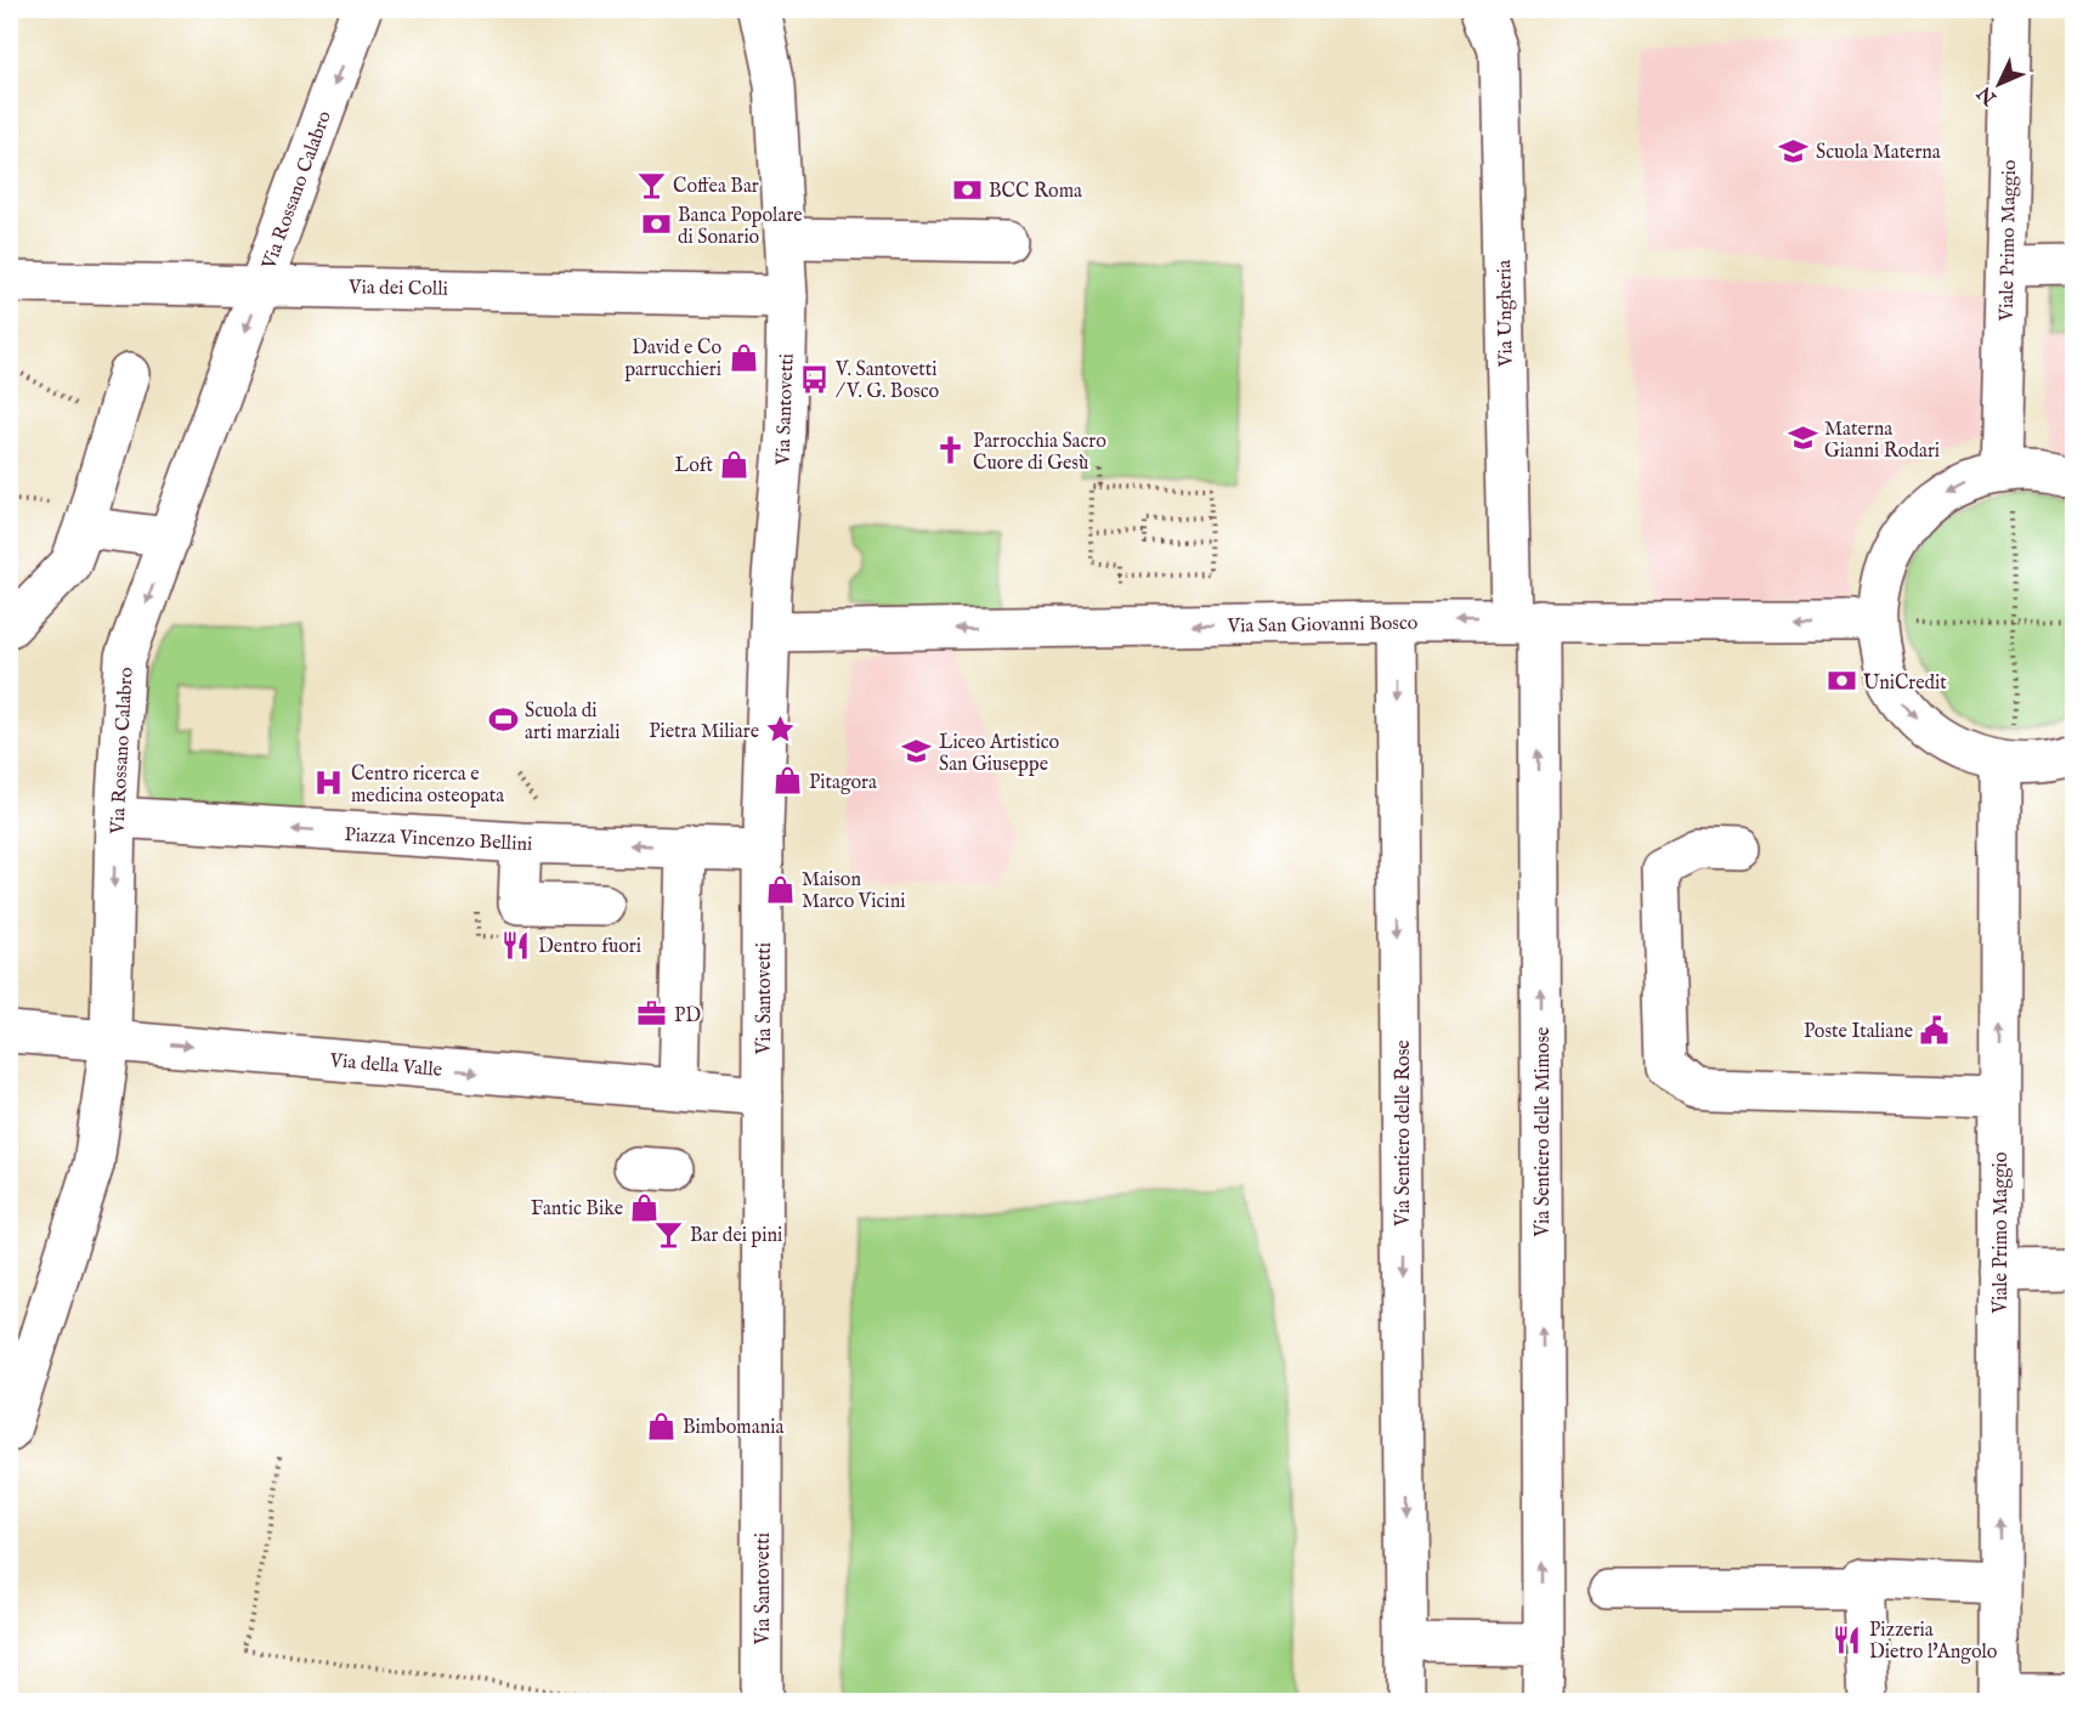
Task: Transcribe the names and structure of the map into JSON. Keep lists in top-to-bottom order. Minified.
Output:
{"streets":{"street":["Via Rossano Calabro","Viale Primo Maggio","Via dei Colli","Via Ungheria","Via Santovetti","Via San Giovanni Bosco","Piazza Vincenzo Bellini","Via della Valle","Via Sentiero delle Mimose","Via Sentiero delle Rose"]},"crossings":[["Via Rossano Calabro","Via dei Colli"],["Via Rossano Calabro","Piazza Vincenzo Bellini"],["Via Rossano Calabro","Via della Valle"],["Via dei Colli","Via Santovetti"],["Via Ungheria","Via San Giovanni Bosco"],["Via Ungheria","Via Sentiero delle Mimose"],["Via Santovetti","Via San Giovanni Bosco"],["Via Santovetti","Piazza Vincenzo Bellini"],["Via Santovetti","Via della Valle"],["Via San Giovanni Bosco","Via Sentiero delle Mimose"],["Via San Giovanni Bosco","Via Sentiero delle Rose"]],"one_way":["Via Rossano Calabro","Viale Primo Maggio","Via San Giovanni Bosco","Piazza Vincenzo Bellini","Via della Valle","Via Sentiero delle Mimose","Via Sentiero delle Rose"],"places":{"school or university":["Scuola Materna","Materna Gianni Rodari","Liceo Artistico San Giuseppe"],"bar":["Coffea Bar","Bar dei pini"],"bank":["BCC Roma","Banca Popolare di Sonario","UniCredit"],"shop":["David e Co parrucchieri","Loft","Pitagora","Maison Marco Vicini","Fantic Bike","Bimbomania"],"bus stop":["V. Santovetti / V. G. Bosco"],"church":["Parrocchia Sacro Cuore di Gesù"],"sports":["Scuola di arti marziali"],"place":["Pietra Miliare"],"hospital":["Centro ricerca e medicina osteopata"],"restaurant":["Dentro fuori","Pizzeria Dietro l'Angolo"],"office":["PD"],"public building":["Poste Italiane"]},"north":"bottom left"}
